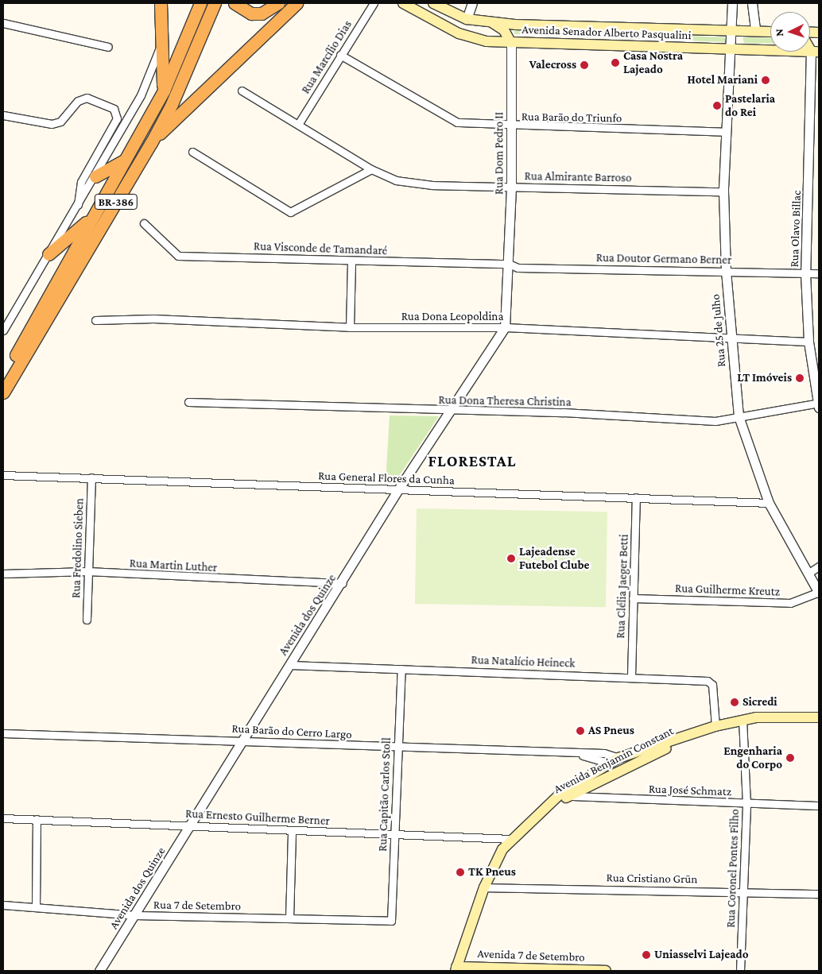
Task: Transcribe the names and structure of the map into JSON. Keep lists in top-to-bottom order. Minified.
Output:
{"streets":{"highway":["BR-386"],"main road":["Avenida Senador Alberto Pasqualini","Avenida Benjamin Constant","Avenida 7 de Setembro"],"street":["Rua Marcílio Dias","Rua Barão do Triunfo","Rua Dom Pedro II","Rua Almirante Barroso","Rua Olavo Billac","Rua Visconde de Tamandaré","Rua Doutor Germano Berner","Rua Dona Leopoldina","Rua 25 de Julho","Rua Dona Theresa Christina","Rua General Flores da Cunha","Rua Fredolino Sieben","Rua Martin Luther","Rua Clélia Jaeger Betti","Rua Guilherme Kreutz","Avenida dos Quinze","Rua Natalício Heineck","Rua Barão do Cerro Largo","Rua José Schmatz","Rua Capitão Carlos Stoll","Rua Ernesto Guilherme Berner","Rua Coronel Pontes Filho","Rua Cristiano Grün","Rua 7 de Setembro"]},"crossings":[["Avenida Senador Alberto Pasqualini","Rua Dom Pedro II"],["Avenida Senador Alberto Pasqualini","Rua Olavo Billac"],["Avenida Senador Alberto Pasqualini","Rua 25 de Julho"],["Rua Marcílio Dias","Rua Barão do Triunfo"],["Rua Marcílio Dias","Rua Almirante Barroso"],["Rua Barão do Triunfo","Rua Dom Pedro II"],["Rua Barão do Triunfo","Rua 25 de Julho"],["Rua Dom Pedro II","Rua Almirante Barroso"],["Rua Dom Pedro II","Rua Visconde de Tamandaré"],["Rua Dom Pedro II","Rua Doutor Germano Berner"],["Rua Dom Pedro II","Avenida dos Quinze"],["Rua Almirante Barroso","Rua 25 de Julho"],["Rua Olavo Billac","Rua Doutor Germano Berner"],["Rua Olavo Billac","Rua Dona Leopoldina"],["Rua Olavo Billac","Rua Dona Theresa Christina"],["Rua Visconde de Tamandaré","Rua Doutor Germano Berner"],["Rua Visconde de Tamandaré","Avenida dos Quinze"],["Rua Doutor Germano Berner","Rua 25 de Julho"],["Rua Doutor Germano Berner","Avenida dos Quinze"],["Rua Dona Leopoldina","Rua 25 de Julho"],["Rua Dona Leopoldina","Avenida dos Quinze"],["Rua 25 de Julho","Rua Dona Theresa Christina"],["Rua 25 de Julho","Rua General Flores da Cunha"],["Rua 25 de Julho","Rua Guilherme Kreutz"],["Rua Dona Theresa Christina","Avenida dos Quinze"],["Rua General Flores da Cunha","Rua Fredolino Sieben"],["Rua General Flores da Cunha","Rua Clélia Jaeger Betti"],["Rua General Flores da Cunha","Avenida dos Quinze"],["Rua Fredolino Sieben","Rua Martin Luther"],["Rua Martin Luther","Avenida dos Quinze"],["Rua Clélia Jaeger Betti","Rua Guilherme Kreutz"],["Rua Clélia Jaeger Betti","Rua Natalício Heineck"],["Avenida dos Quinze","Rua Natalício Heineck"],["Avenida dos Quinze","Rua Barão do Cerro Largo"],["Avenida dos Quinze","Rua Ernesto Guilherme Berner"],["Avenida dos Quinze","Rua 7 de Setembro"],["Rua Natalício Heineck","Avenida Benjamin Constant"],["Rua Natalício Heineck","Rua Capitão Carlos Stoll"],["Rua Barão do Cerro Largo","Avenida Benjamin Constant"],["Rua Barão do Cerro Largo","Rua Capitão Carlos Stoll"],["Avenida Benjamin Constant","Rua José Schmatz"],["Avenida Benjamin Constant","Rua Ernesto Guilherme Berner"],["Avenida Benjamin Constant","Rua Coronel Pontes Filho"],["Avenida Benjamin Constant","Rua Cristiano Grün"],["Avenida Benjamin Constant","Avenida 7 de Setembro"],["Rua José Schmatz","Rua Coronel Pontes Filho"],["Rua Capitão Carlos Stoll","Rua Ernesto Guilherme Berner"],["Rua Capitão Carlos Stoll","Rua 7 de Setembro"],["Rua Coronel Pontes Filho","Rua Cristiano Grün"]],"districts":["FLORESTAL"],"places":["Casa Nostra Lajeado","Valecross","Hotel Mariani","Pastelaria do Rei","LT Imóveis","Lajeadense Futebol Clube","Sicredi","AS Pneus","Engenharia do Corpo","TK Pneus","Uniasselvi Lajeado"],"north":"left"}
